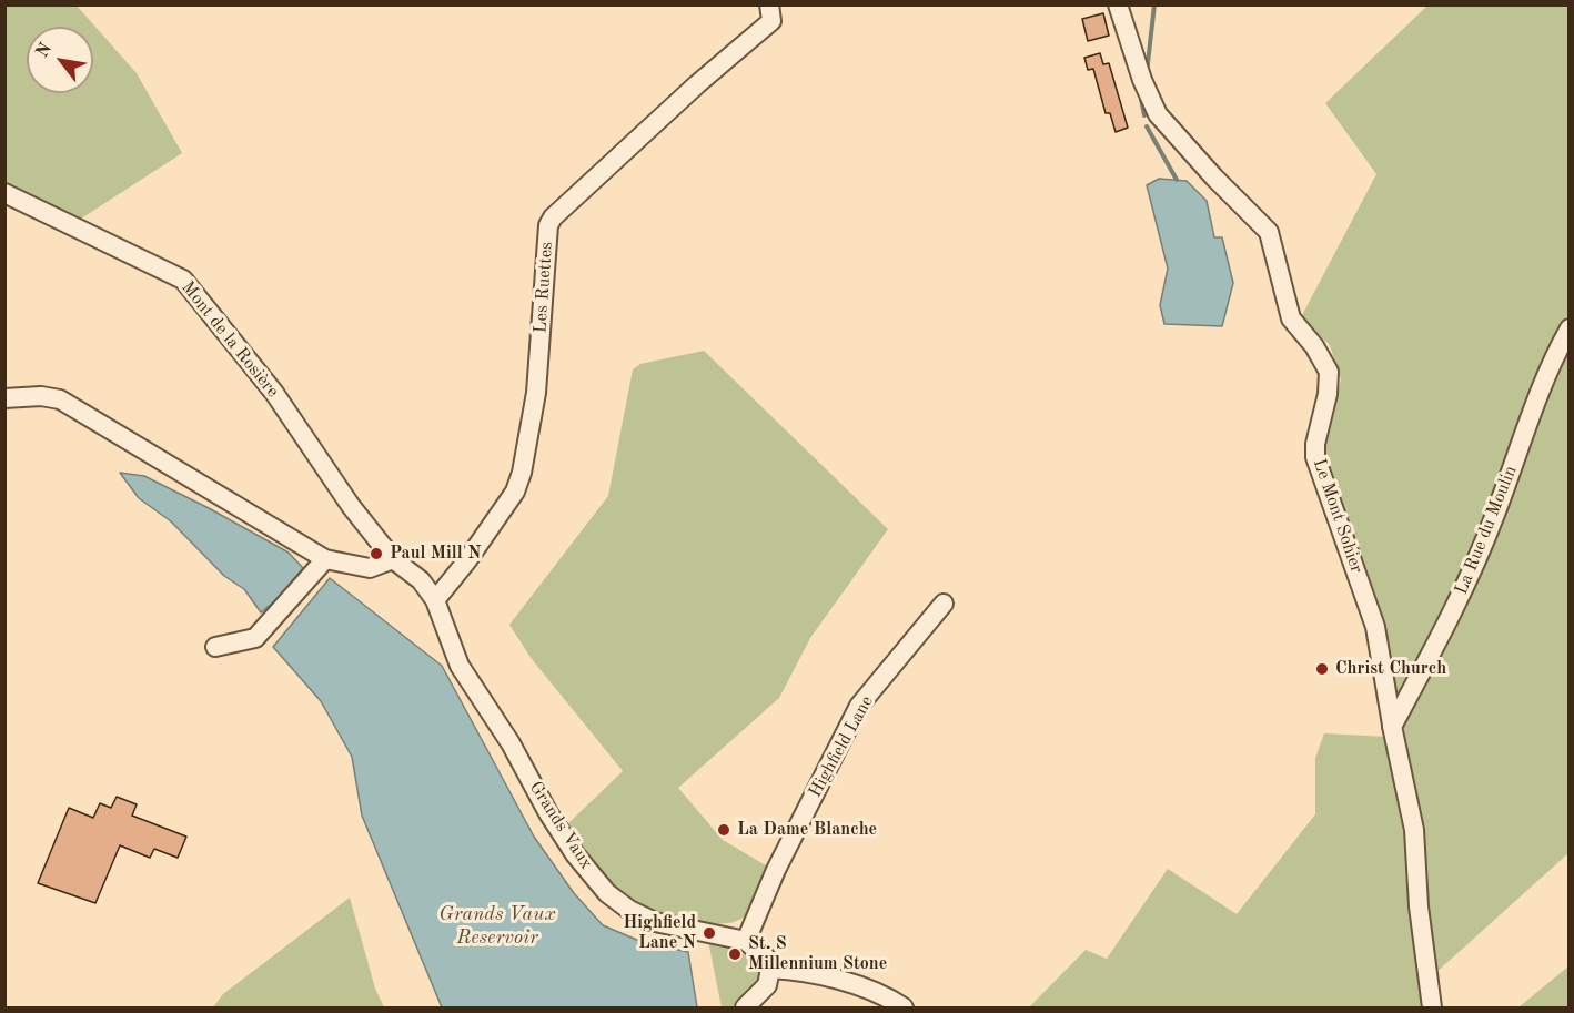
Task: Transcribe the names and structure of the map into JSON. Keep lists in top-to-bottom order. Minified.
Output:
{"streets":{"street":["Les Ruettes","Mont de la Rosière","Le Mont Sohier","La Rue du Moulin","Highfield Lane","Grands Vaux"]},"crossings":[["Les Ruettes","Grands Vaux"],["Mont de la Rosière","Grands Vaux"],["Le Mont Sohier","La Rue du Moulin"],["Highfield Lane","Grands Vaux"]],"water":["Grands Vaux Reservoir"],"places":["Paul Mill N","Christ Church","La Dame Blanche","Highfield Lane N","St. S Millennium Stone"],"north":"top left"}
